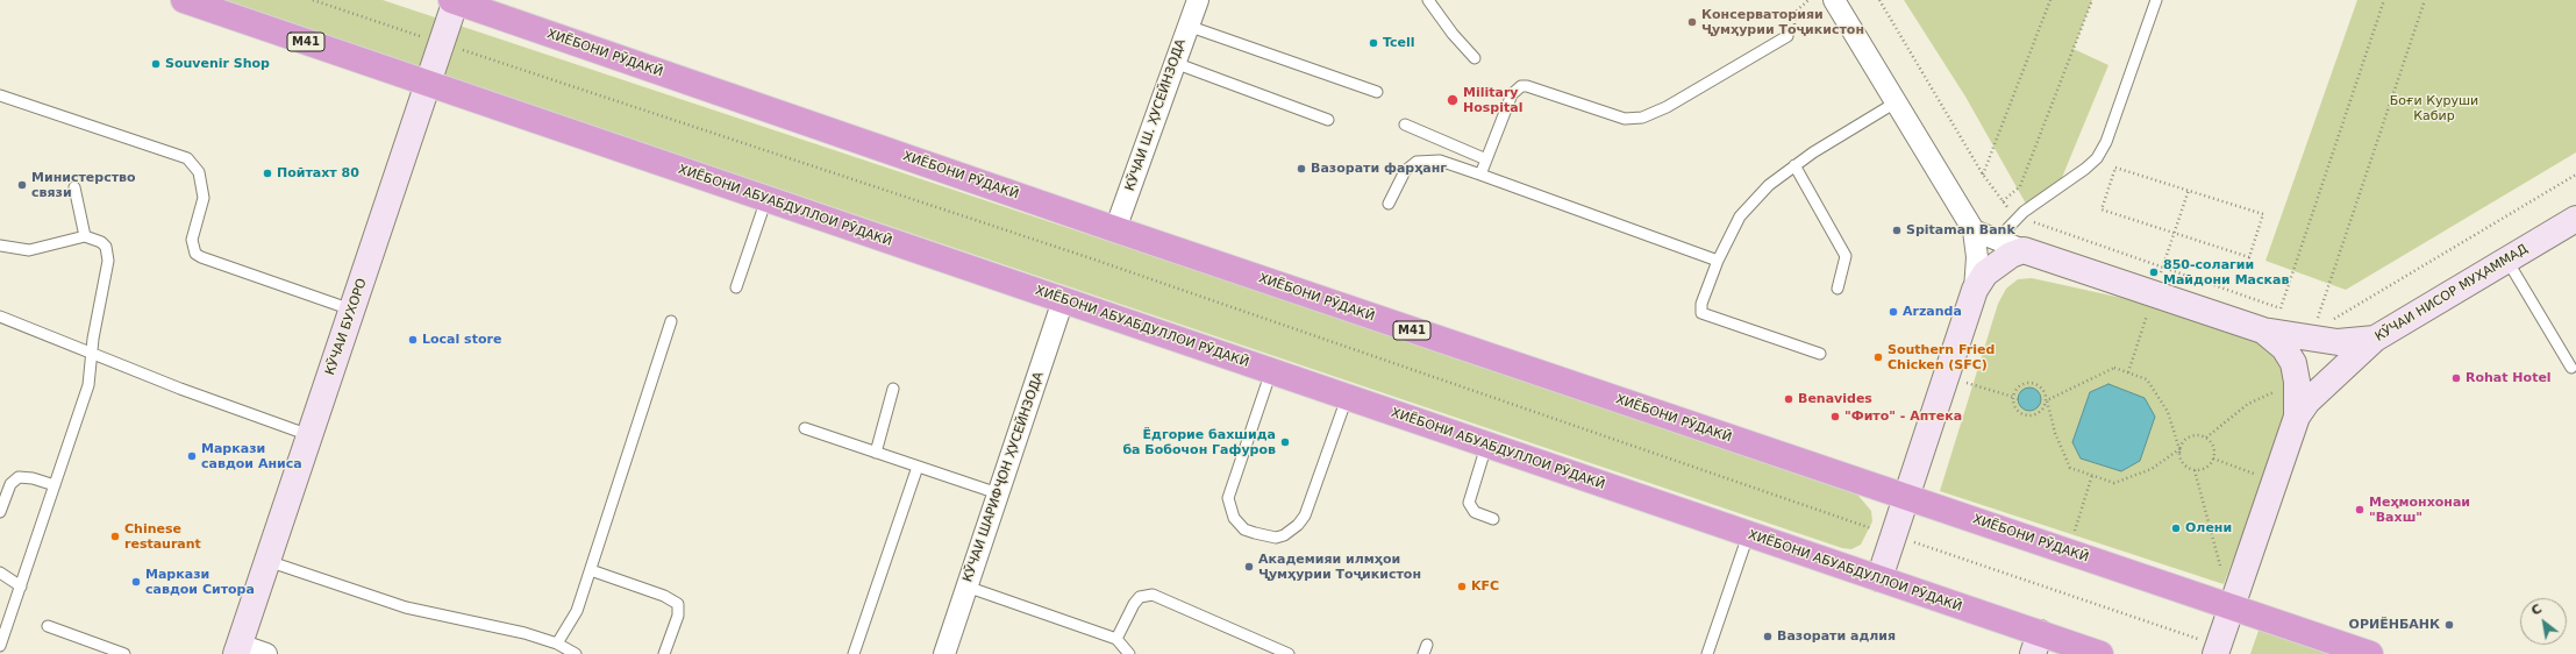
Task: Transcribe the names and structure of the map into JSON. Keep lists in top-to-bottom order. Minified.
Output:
{"streets":{"highway":["M41","ХИЁБОНИ РӮДАКӢ","ХИЁБОНИ АБУАБДУЛЛОИ РӮДАКӢ"],"street":["КӮЧАИ Ш. ҲУСЕЙНЗОДА","КӮЧАИ НИСОР МУҲАММАД","КӮЧАИ БУХОРО","КӮЧАИ ШАРИФҶОН ҲУСЕЙНЗОДА"]},"crossings":[["ХИЁБОНИ РӮДАКӢ","КӮЧАИ Ш. ҲУСЕЙНЗОДА"],["ХИЁБОНИ РӮДАКӢ","КӮЧАИ НИСОР МУҲАММАД"],["ХИЁБОНИ РӮДАКӢ","КӮЧАИ БУХОРО"],["ХИЁБОНИ АБУАБДУЛЛОИ РӮДАКӢ","КӮЧАИ БУХОРО"],["ХИЁБОНИ АБУАБДУЛЛОИ РӮДАКӢ","КӮЧАИ ШАРИФҶОН ҲУСЕЙНЗОДА"]],"parks":["Боғи Куруши Кабир"],"places":["Консерваторияи Ҷумҳурии Тоҷикистон","Tcell","Souvenir Shop","Military Hospital","Вазорати фарҳанг","Пойтахт 80","Министерство связи","Spitaman Bank","850-солагии Майдони Маскав","Arzanda","Local store","Southern Fried Chicken (SFC)","Rohat Hotel","Benavides","\"Фито\" - Аптека","Ёдгорие бахшида ба Бобочон Гафуров","Маркази савдои Аниса","Меҳмонхонаи \"Вахш\"","Олени","Chinese restaurant","Академияи илмҳои Ҷумҳурии Тоҷикистон","Маркази савдои Ситора","KFC","ОРИЁНБАНК","Вазорати адлия"],"north":"top left"}
